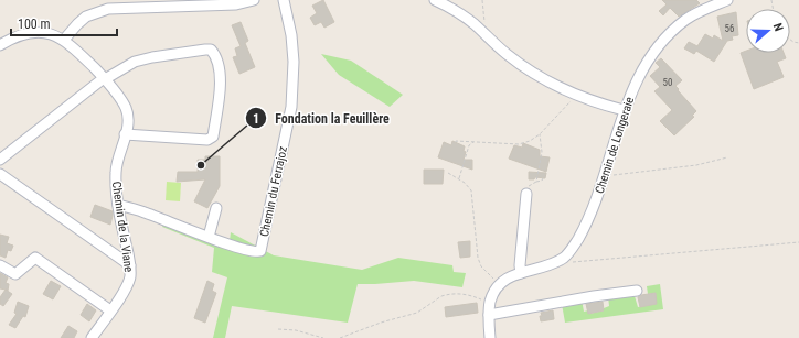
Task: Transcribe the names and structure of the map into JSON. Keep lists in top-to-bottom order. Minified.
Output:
{"streets":{"street":["Chemin de Longeraie","Chemin du Ferrajoz","Chemin de la Viane"]},"places":["Fondation la Feuillère"],"house_numbers":["56","50"],"scale_bar":"100 m","north":"right"}
